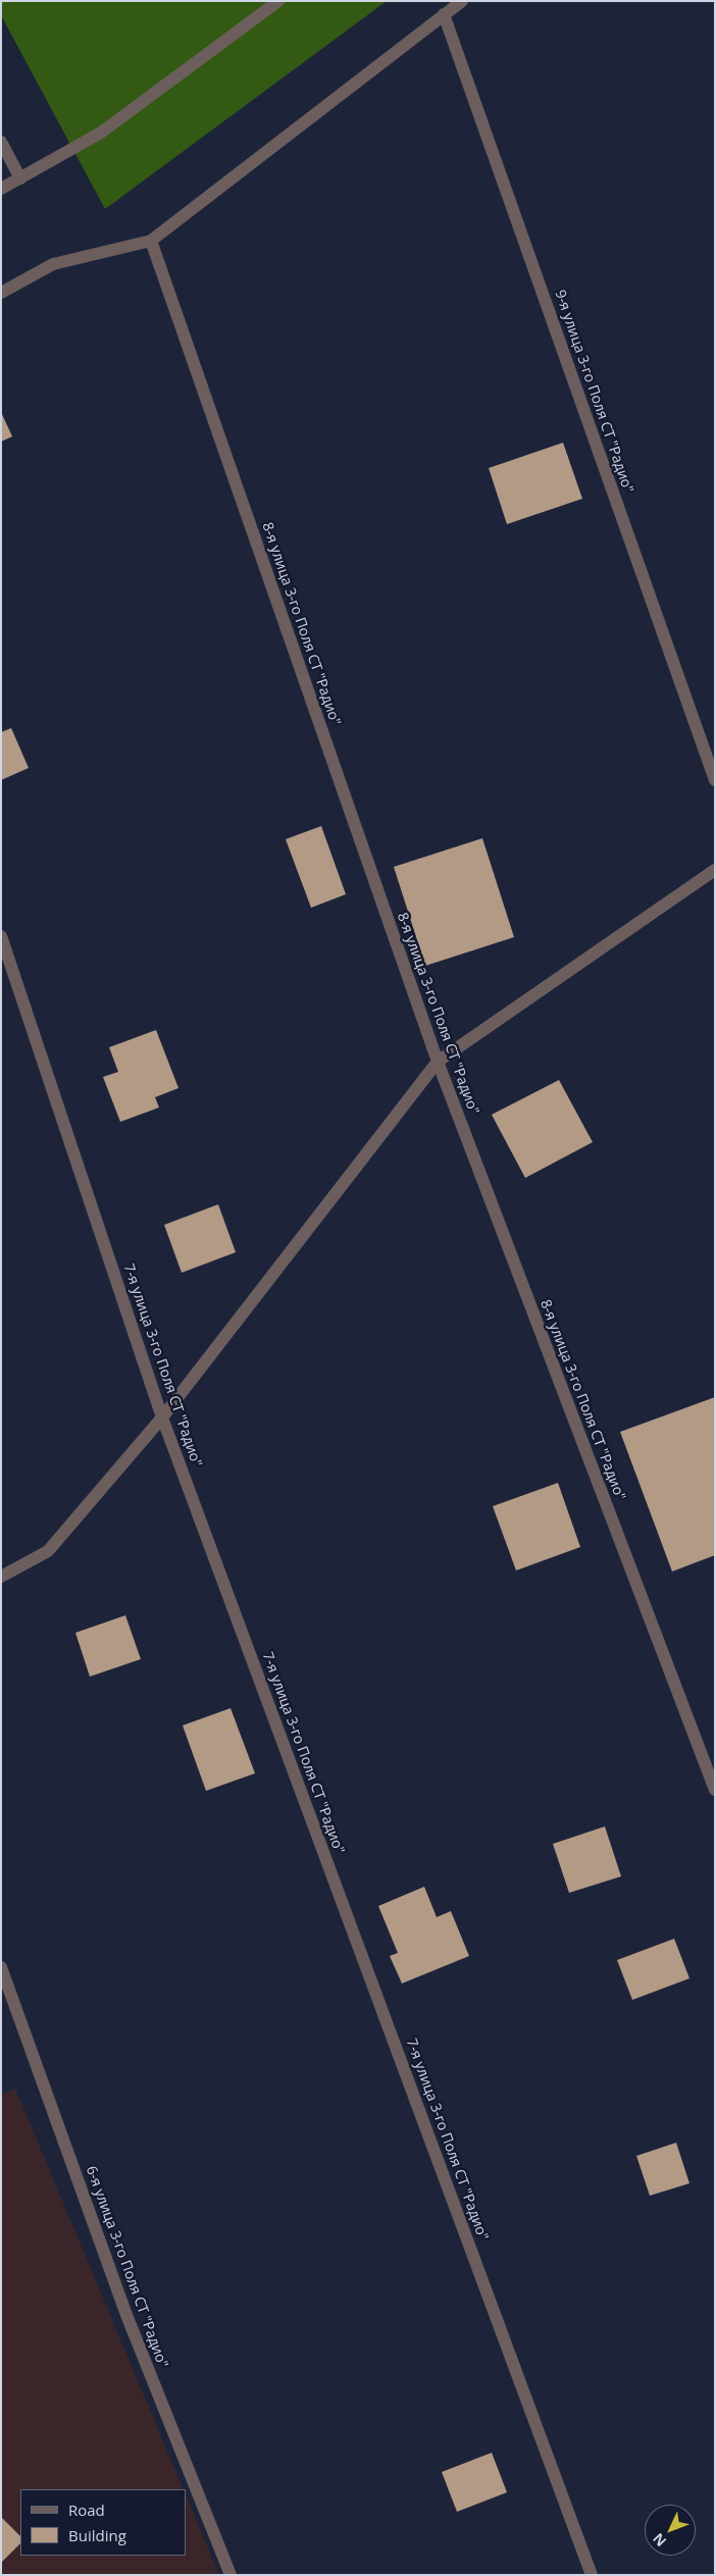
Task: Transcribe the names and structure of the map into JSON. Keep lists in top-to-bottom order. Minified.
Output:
{"streets":{"street":["9-я улица 3-го Поля СТ \"Радио\"","8-я улица 3-го Поля СТ \"Радио\"","7-я улица 3-го Поля СТ \"Радио\"","6-я улица 3-го Поля СТ \"Радио\""]},"legend":["Road","Building"],"north":"bottom left"}
